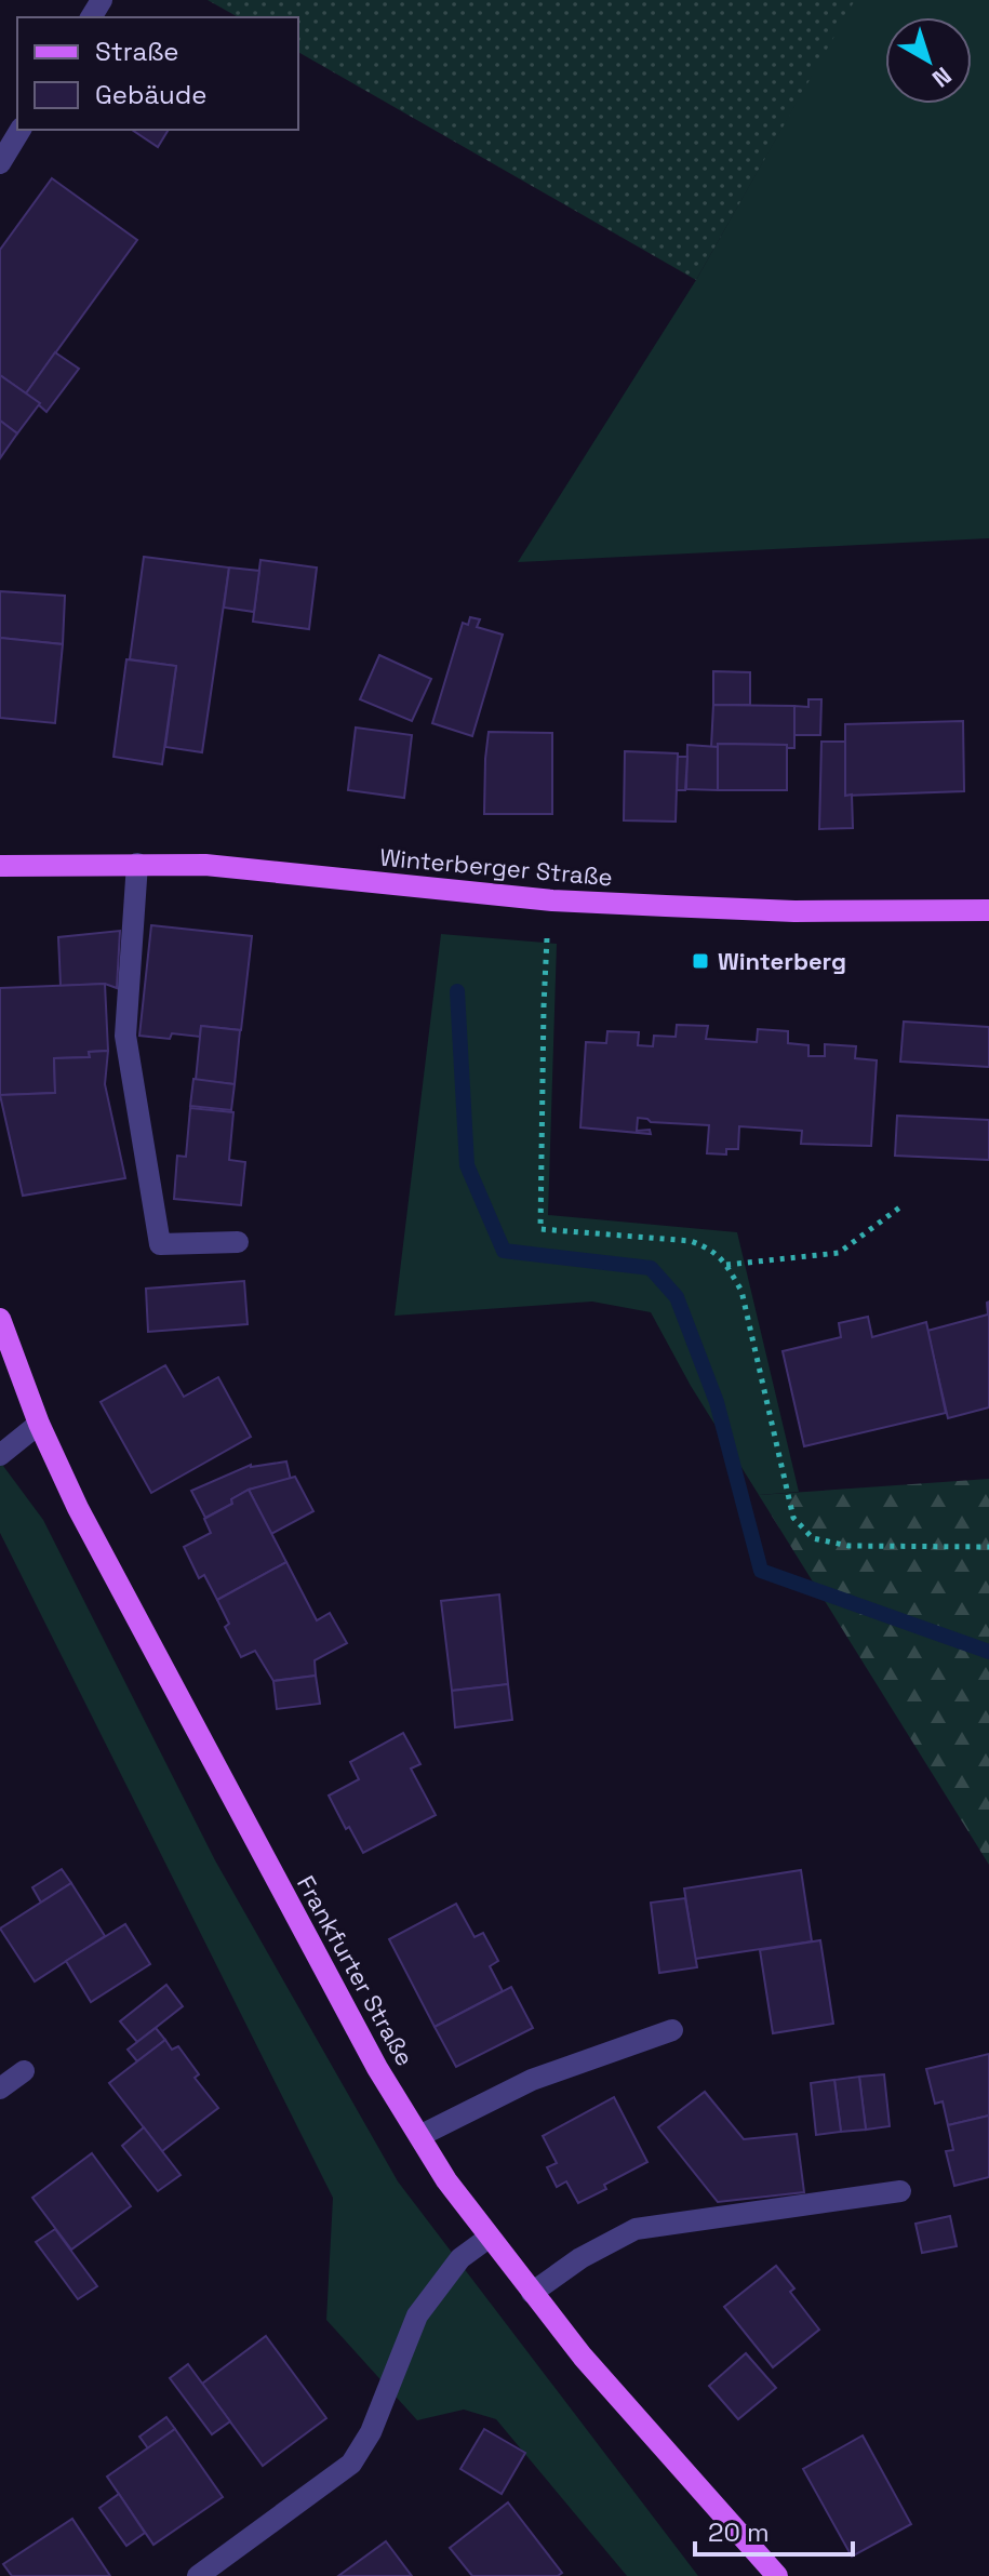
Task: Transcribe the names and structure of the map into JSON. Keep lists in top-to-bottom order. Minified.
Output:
{"streets":{"main road":["Winterberger Straße","Frankfurter Straße"]},"places":{"transit":["Winterberg"]},"legend":["Straße","Gebäude"],"scale_bar":"20 m","north":"bottom right"}
